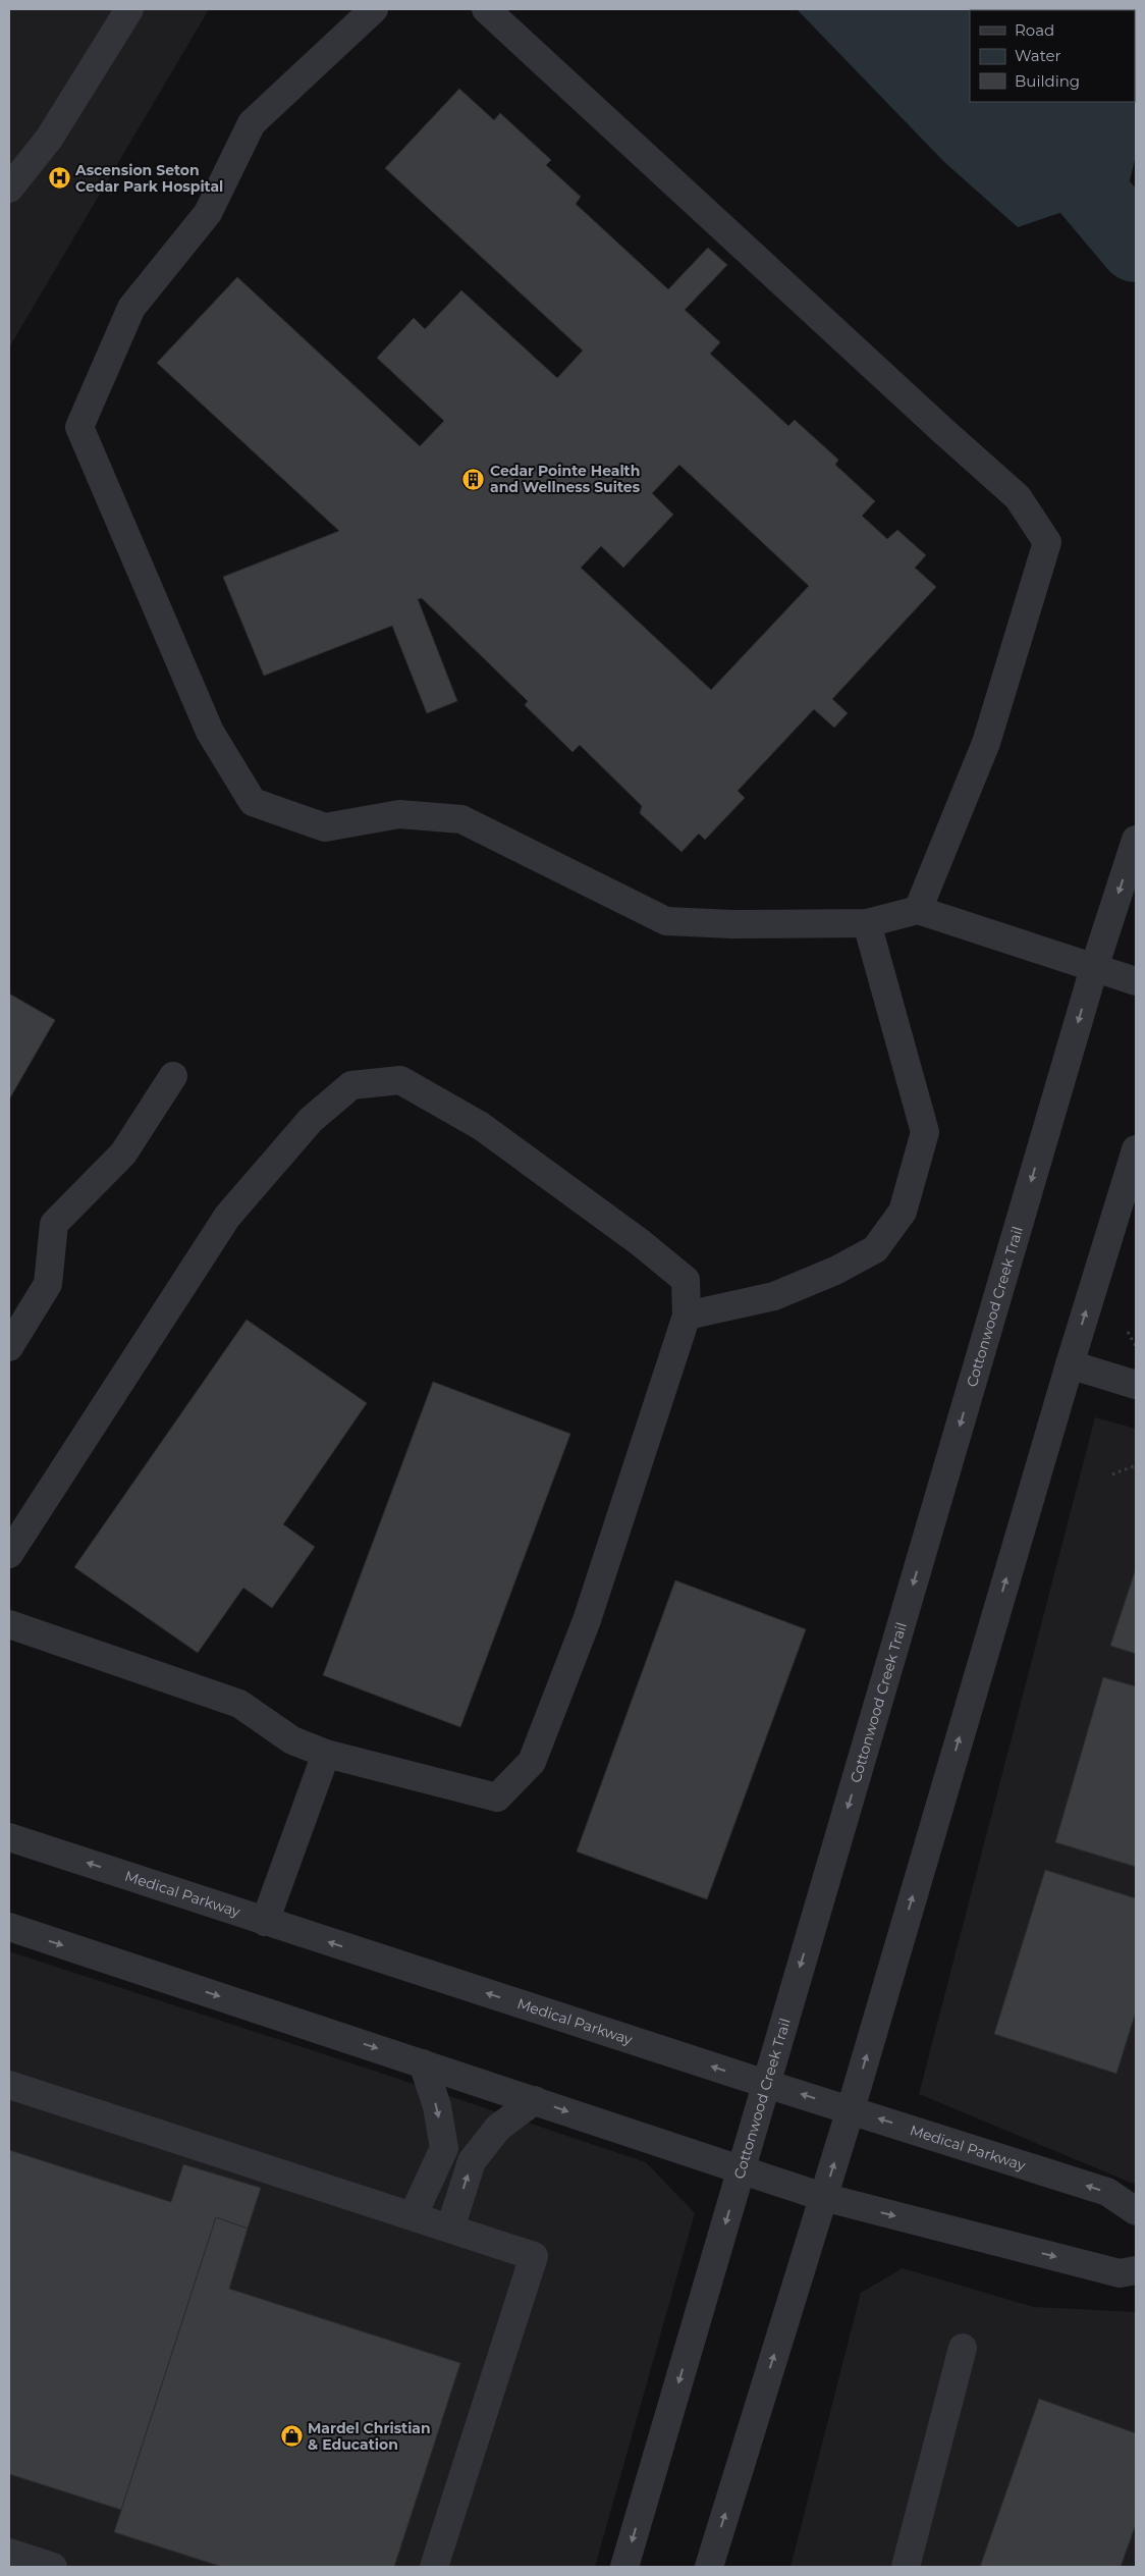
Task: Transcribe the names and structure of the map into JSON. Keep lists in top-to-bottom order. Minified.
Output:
{"streets":{"street":["Cottonwood Creek Trail","Medical Parkway"]},"crossings":[["Cottonwood Creek Trail","Medical Parkway"]],"places":{"hospital":["Ascension Seton Cedar Park Hospital"],"building":["Cedar Pointe Health and Wellness Suites"],"shop":["Mardel Christian & Education"]},"legend":["Road","Water","Building"]}
